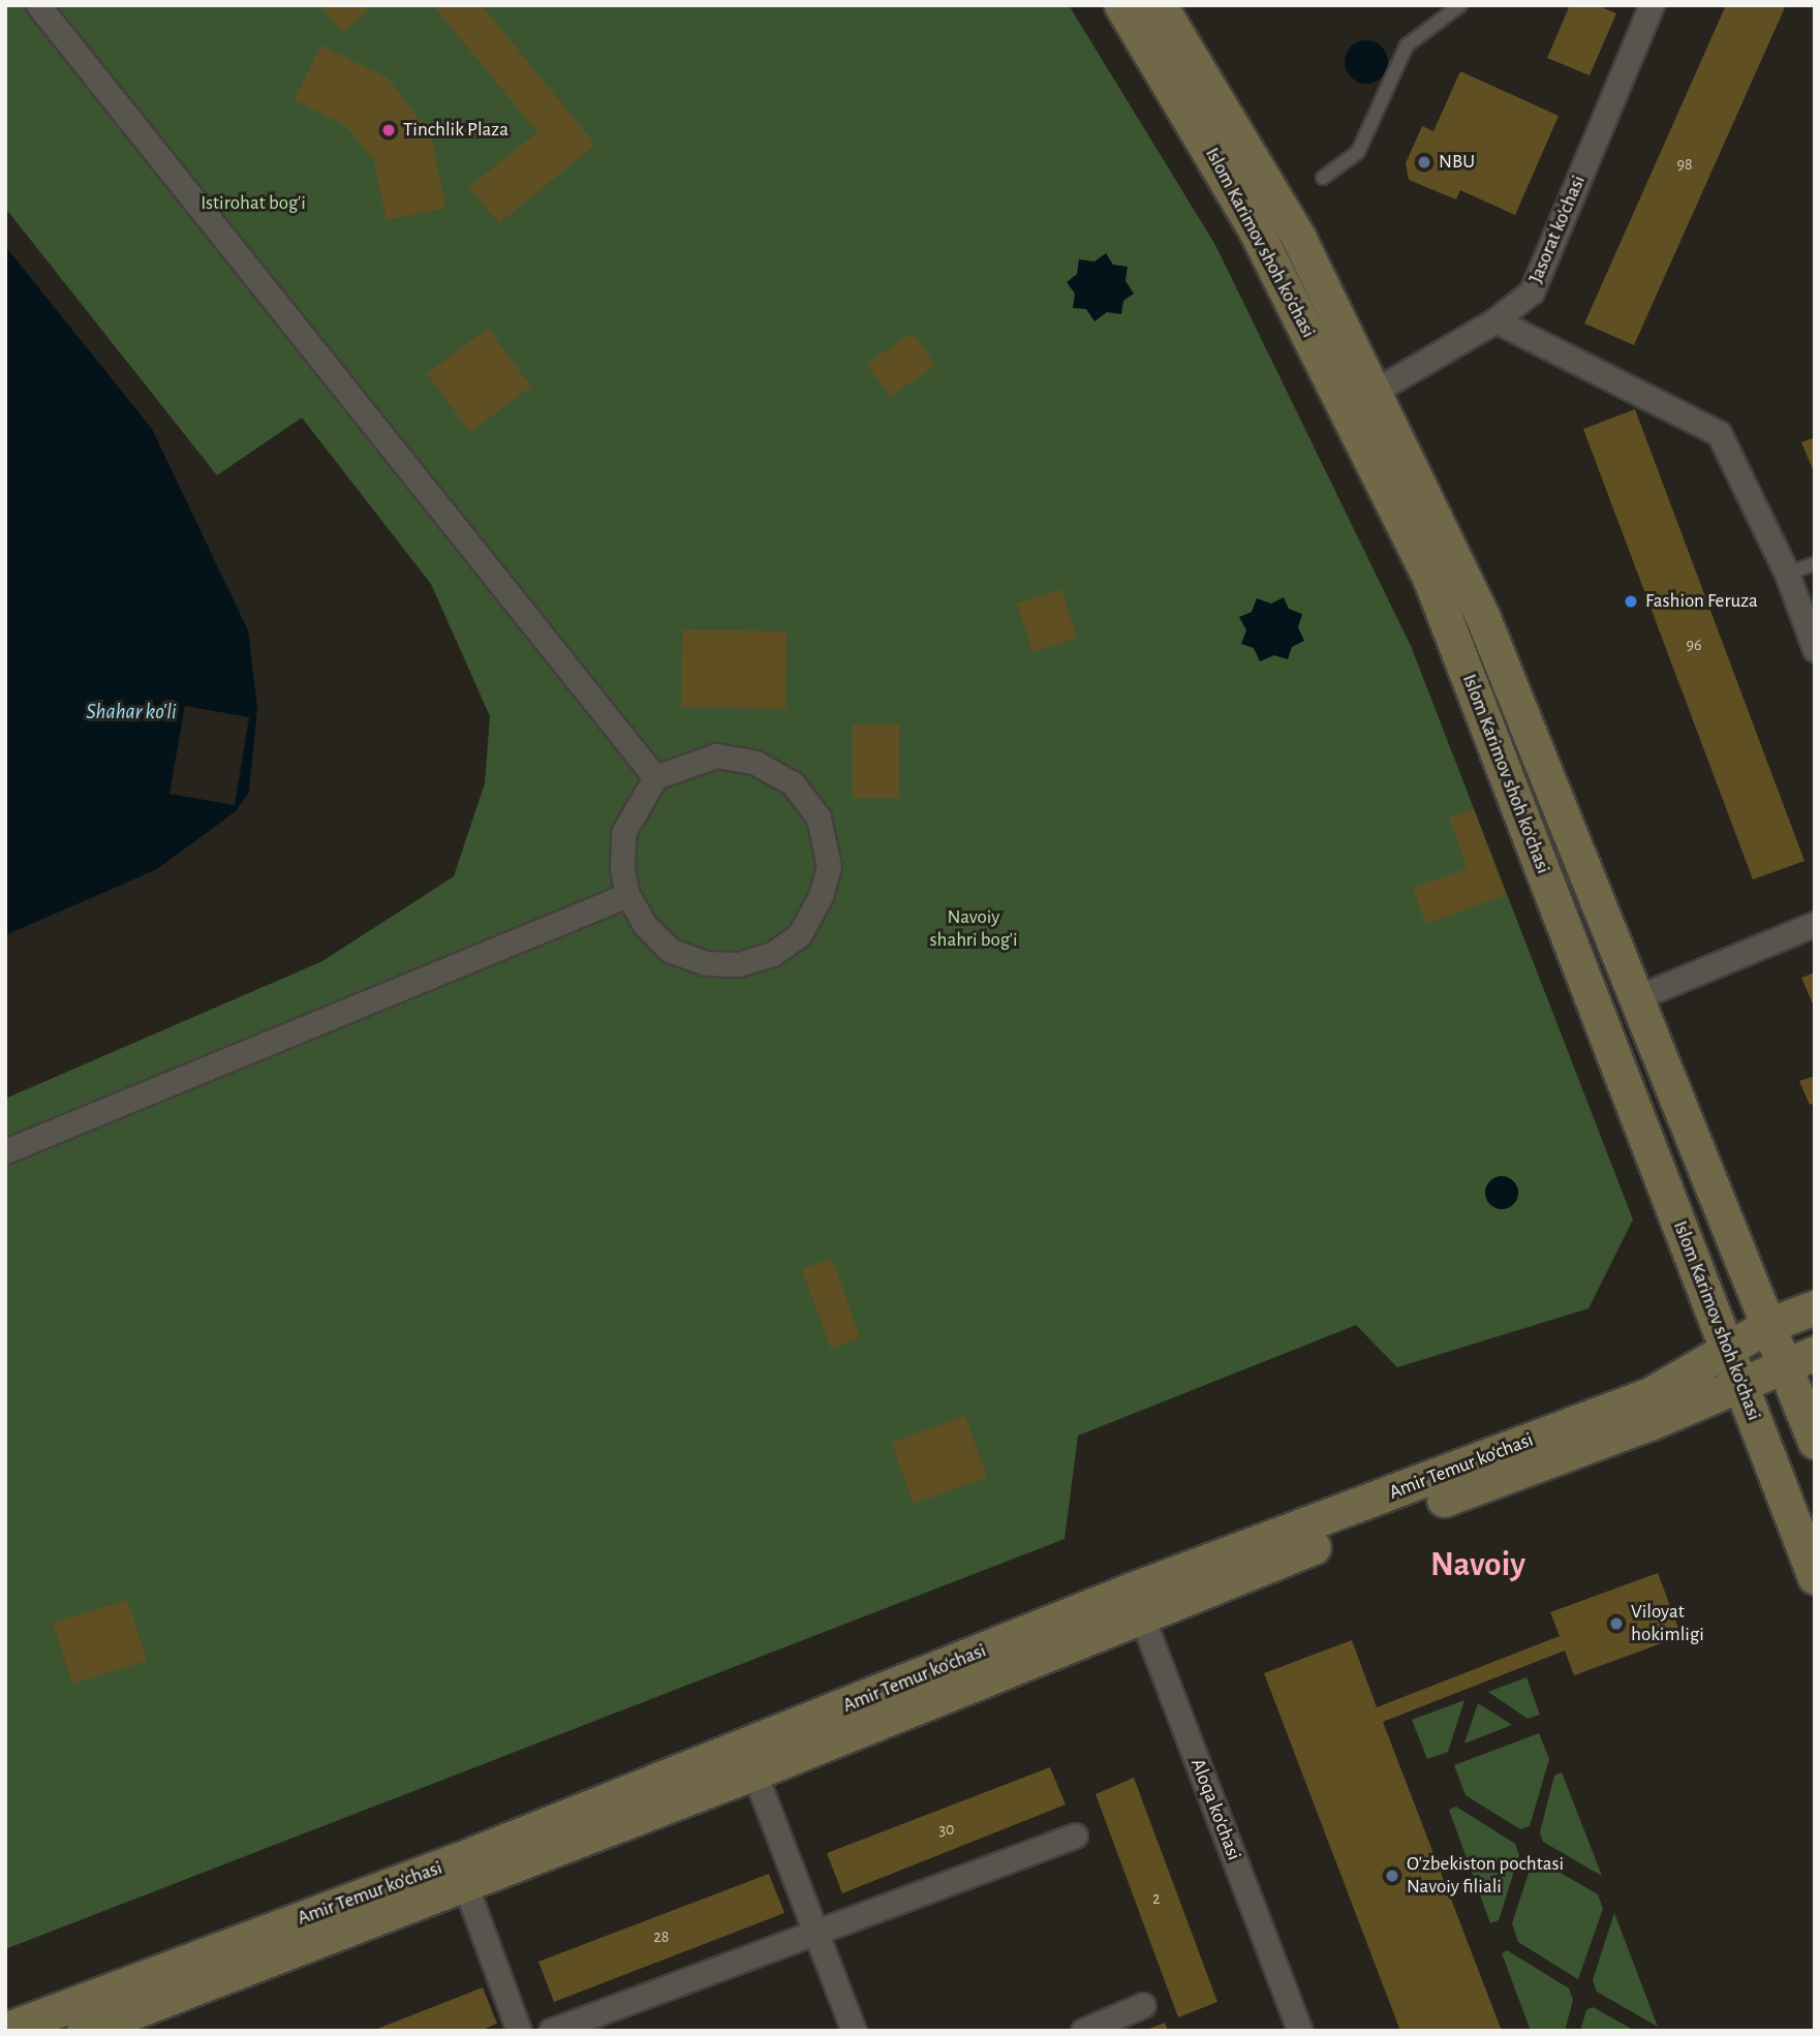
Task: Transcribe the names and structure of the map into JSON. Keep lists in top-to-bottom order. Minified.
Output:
{"streets":{"main road":["Islom Karimov shoh ko'chasi","Amir Temur ko‘chasi"],"street":["Jasorat ko‘chasi","Aloqa ko'chasi"]},"crossings":[["Jasorat ko‘chasi","Islom Karimov shoh ko'chasi"],["Islom Karimov shoh ko'chasi","Amir Temur ko‘chasi"],["Amir Temur ko‘chasi","Aloqa ko'chasi"]],"districts":["Navoiy"],"water":["Shahar ko'li"],"parks":["Istirohat bog'i","Navoiy shahri bog'i"],"places":["Tinchlik Plaza","NBU","Fashion Feruza","Viloyat hokimligi","O'zbekiston pochtasi Navoiy filiali"],"house_numbers":["98","96","30","2","28"]}
